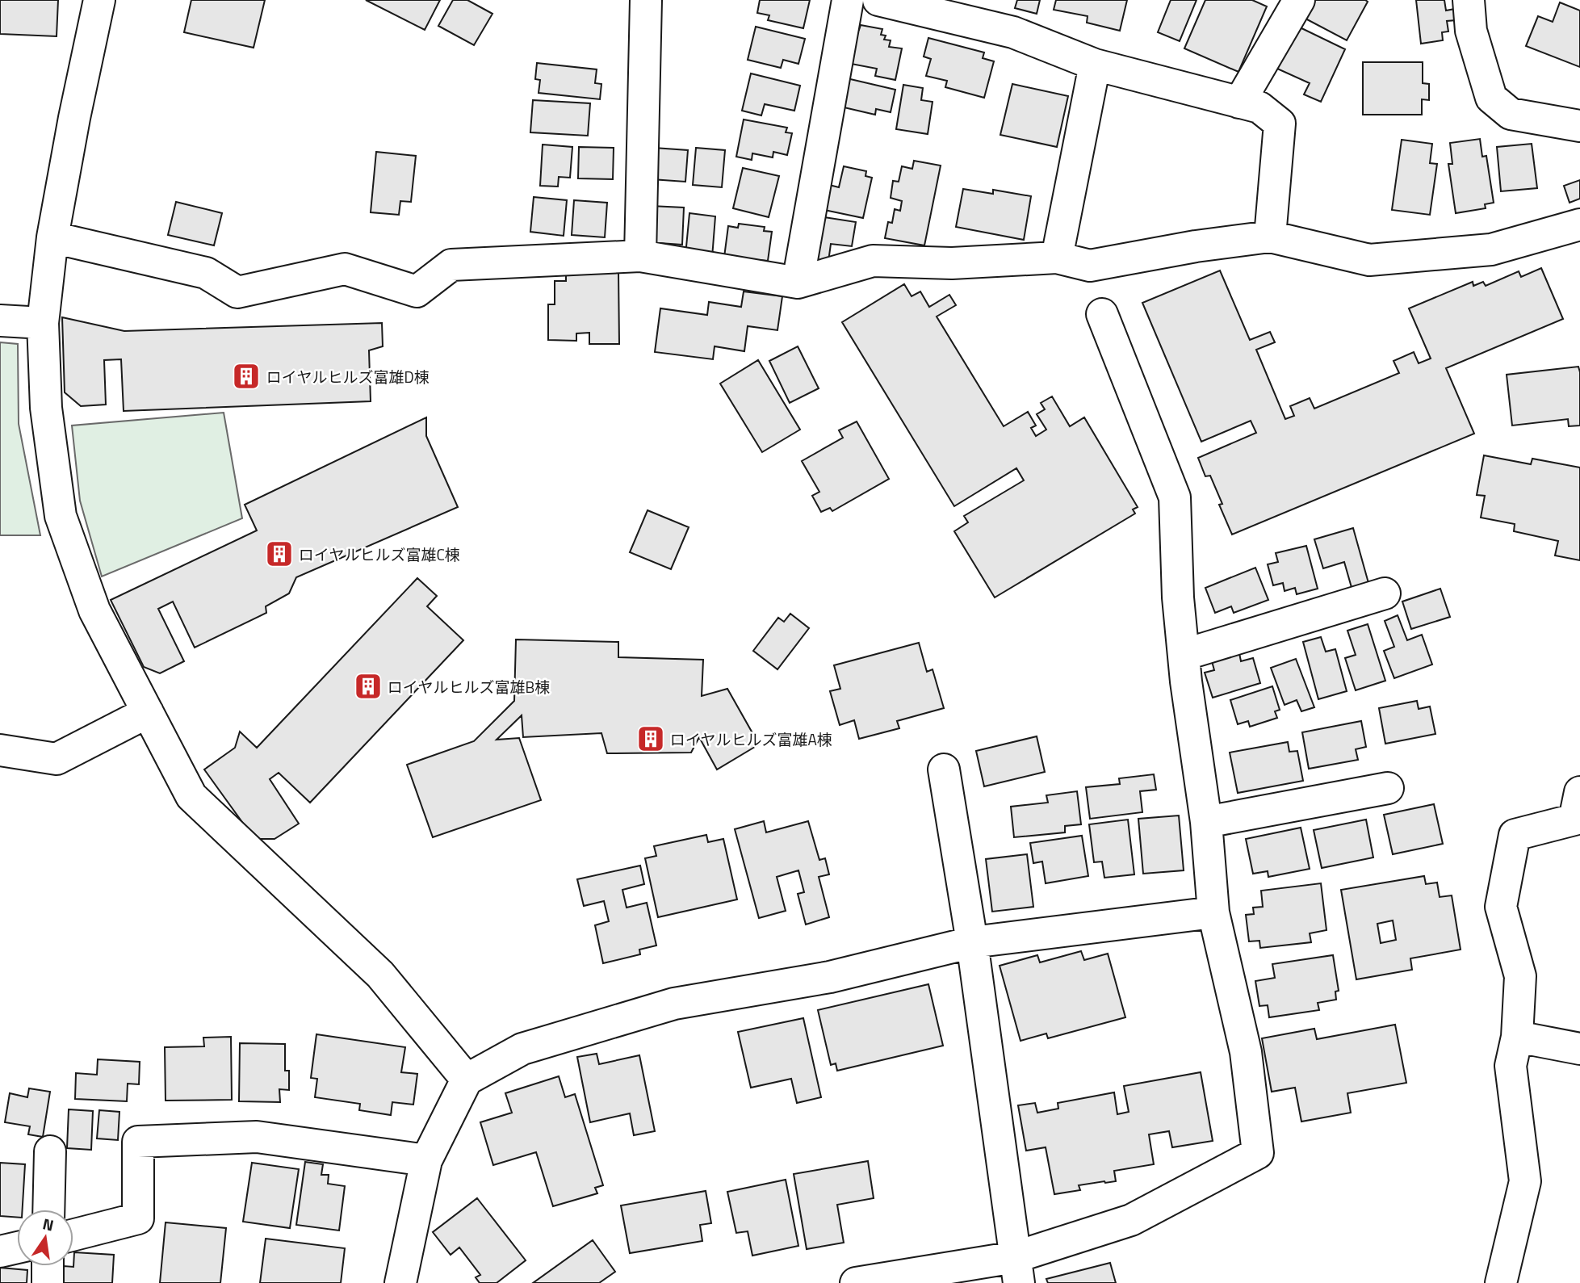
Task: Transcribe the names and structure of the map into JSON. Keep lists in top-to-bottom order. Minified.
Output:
{"places":{"building":["ロイヤルヒルズ富雄D棟","ロイヤルヒルズ富雄C棟","ロイヤルヒルズ富雄B棟","ロイヤルヒルズ富雄A棟"]},"north":"top"}
